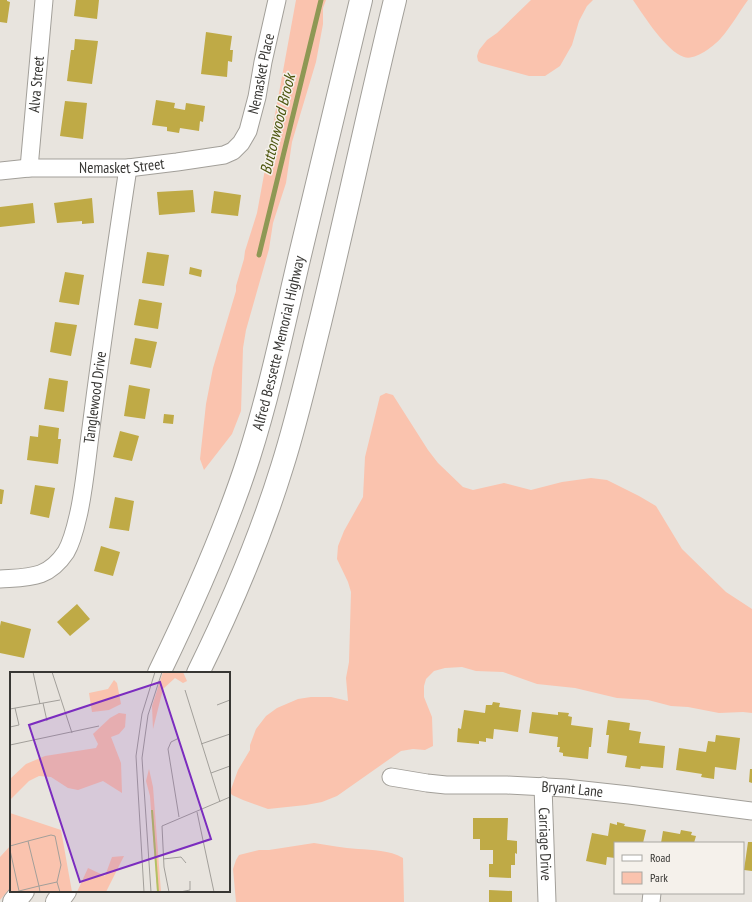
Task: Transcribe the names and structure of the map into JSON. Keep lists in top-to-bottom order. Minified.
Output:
{"streets":{"highway":["Alfred Bessette Memorial Highway"],"street":["Nemasket Place","Alva Street","Nemasket Street","Tanglewood Drive","Bryant Lane","Carriage Drive"]},"crossings":[["Nemasket Place","Nemasket Street"],["Alva Street","Nemasket Street"],["Nemasket Street","Tanglewood Drive"],["Bryant Lane","Carriage Drive"]],"water":["Buttonwood Brook"],"legend":["Road","Park"]}
